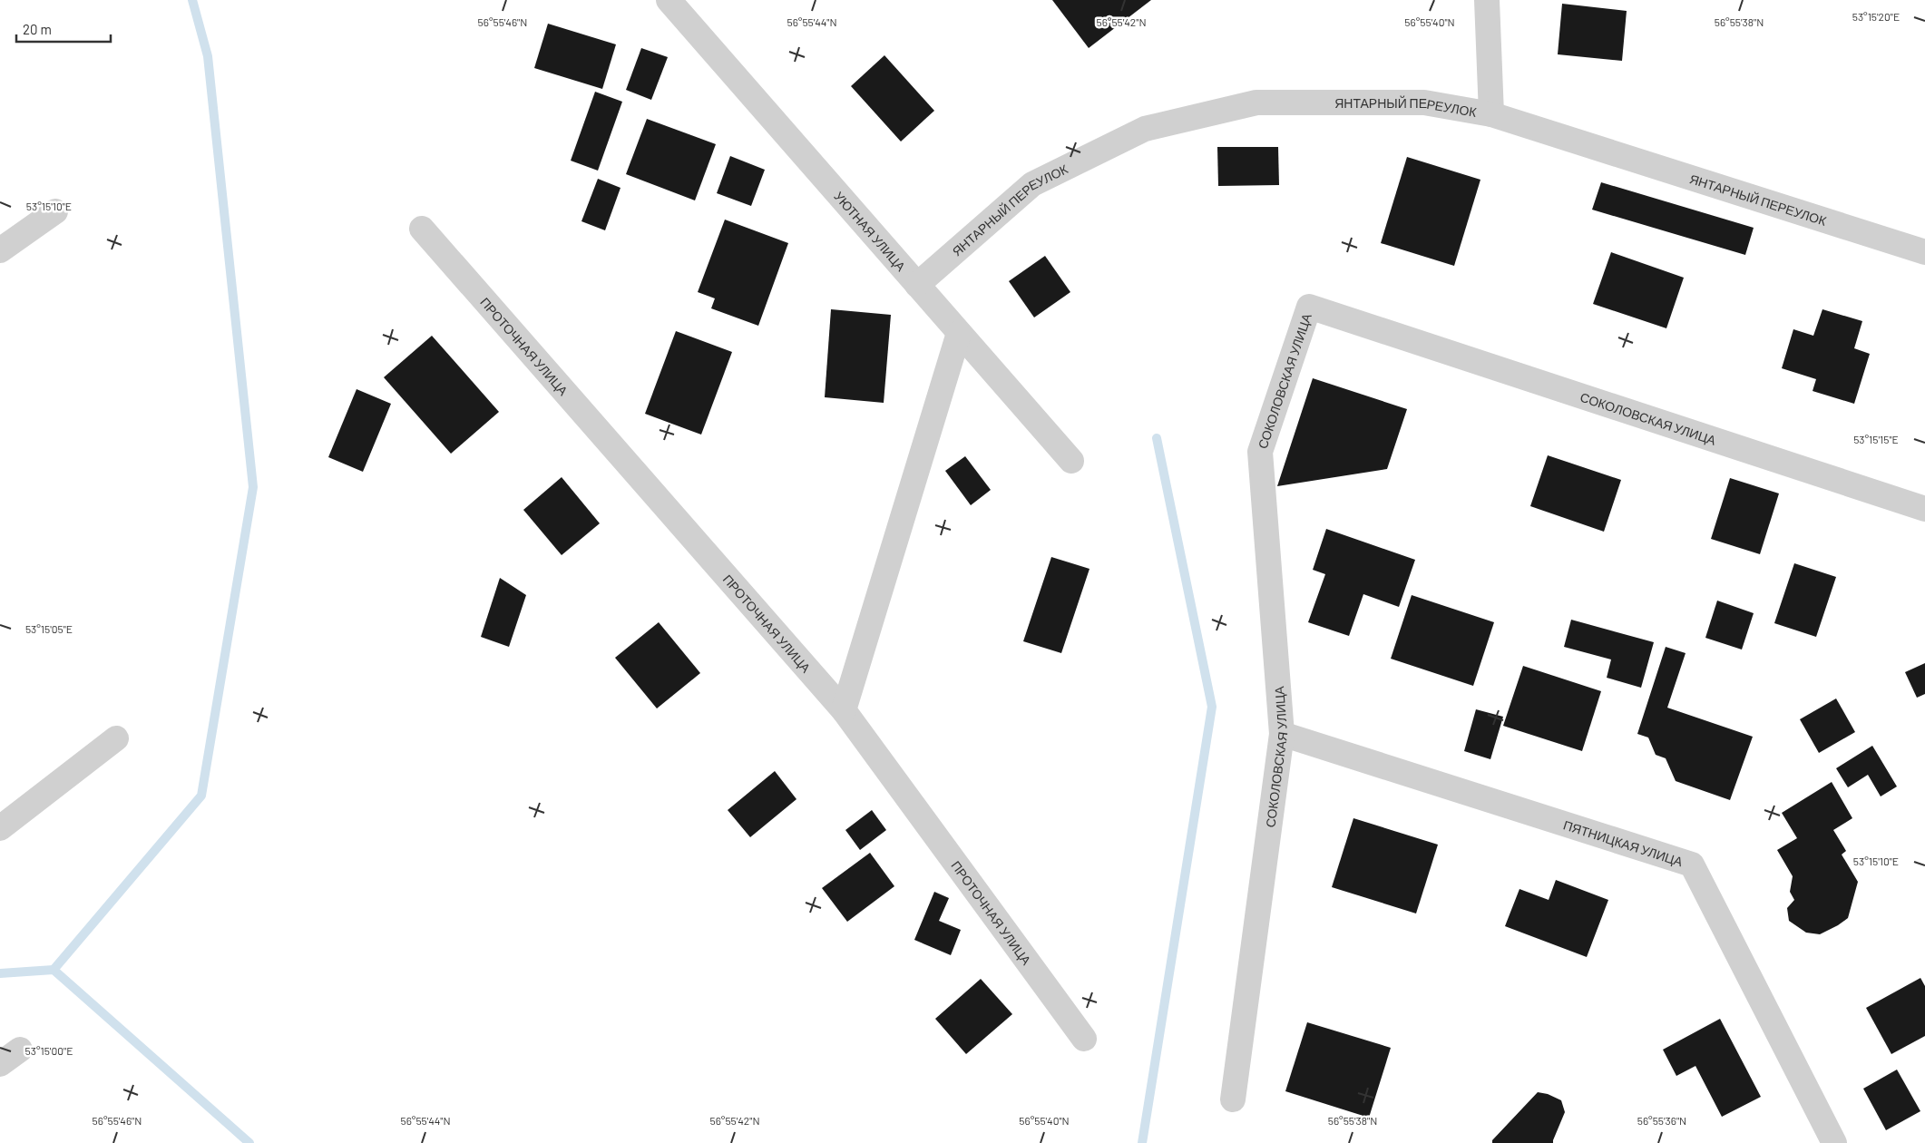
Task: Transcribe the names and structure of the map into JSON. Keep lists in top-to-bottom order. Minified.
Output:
{"streets":{"street":["ЯНТАРНЫЙ ПЕРЕУЛОК","УЮТНАЯ УЛИЦА","ПРОТОЧНАЯ УЛИЦА","СОКОЛОВСКАЯ УЛИЦА","ПЯТНИЦКАЯ УЛИЦА"]},"crossings":[["ЯНТАРНЫЙ ПЕРЕУЛОК","УЮТНАЯ УЛИЦА"],["СОКОЛОВСКАЯ УЛИЦА","ПЯТНИЦКАЯ УЛИЦА"]],"scale_bar":"20 m","coordinates":["53°15'20\"E","56°55'46\"N","56°55'44\"N","56°55'42\"N","56°55'40\"N","56°55'38\"N","53°15'10\"E","53°15'15\"E","53°15'05\"E","53°15'00\"E","56°55'36\"N"]}
